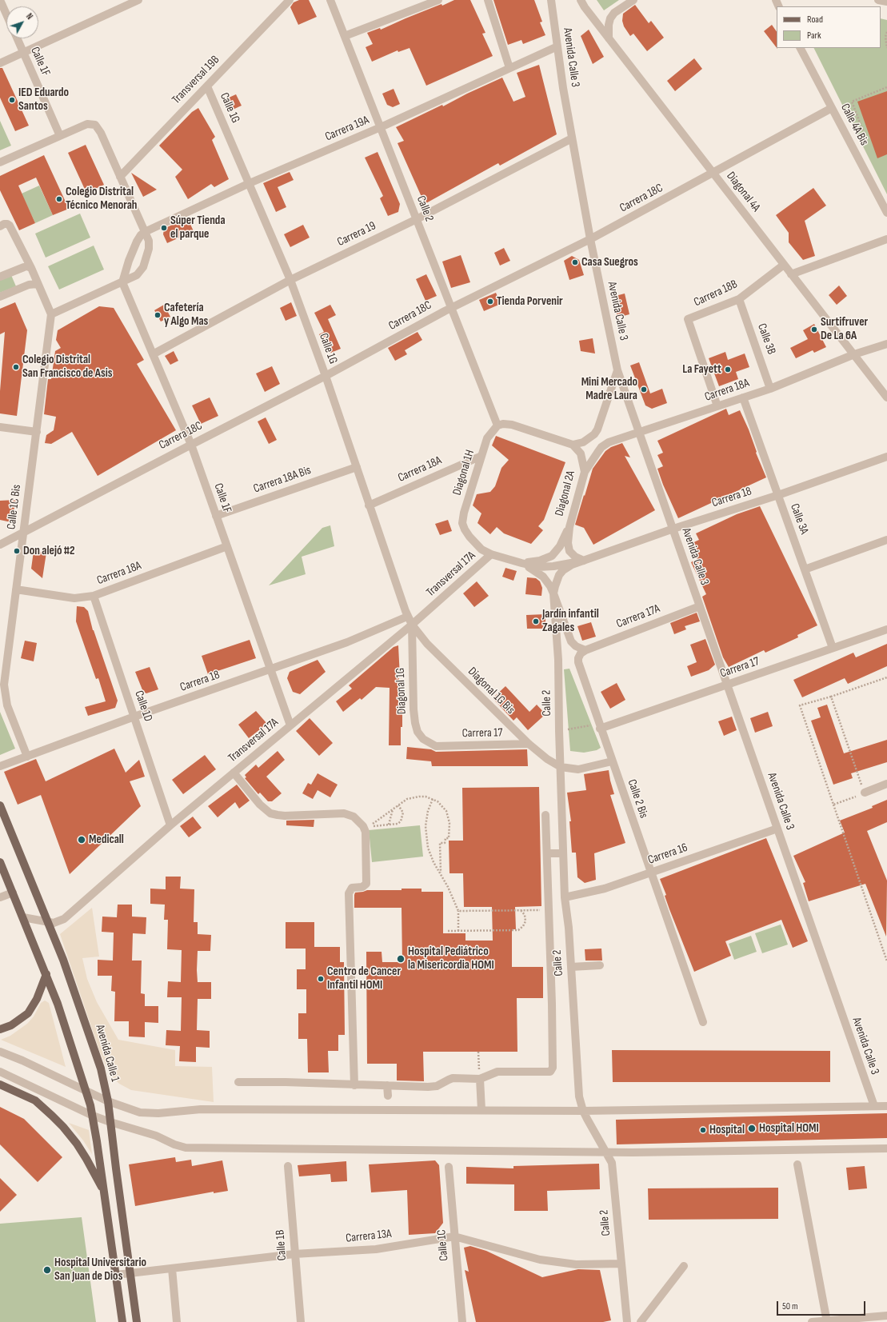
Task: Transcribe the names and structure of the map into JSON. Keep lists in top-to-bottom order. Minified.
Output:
{"streets":{"main road":["Avenida Calle 1"],"street":["Avenida Calle 3","Calle 1F","Transversal 19B","Calle 1G","Calle 4A Bis","Carrera 19A","Diagonal 4A","Carrera 18C","Calle 2","Carrera 19","Carrera 18B","Calle 3B","Carrera 18A","Diagonal 1H","Carrera 18A Bis","Diagonal 2A","Carrera 18","Calle 1C Bis","Calle 3A","Transversal 17A","Carrera 17A","Carrera 17","Diagonal 1G","Diagonal 1G Bis","Calle 1D","Calle 2 Bis","Carrera 16","Carrera 13A","Calle 1B","Calle 1C"]},"crossings":[["Avenida Calle 3","Carrera 19A"],["Avenida Calle 3","Carrera 18C"],["Avenida Calle 3","Carrera 19"],["Avenida Calle 3","Carrera 18A"],["Avenida Calle 3","Carrera 18"],["Avenida Calle 3","Carrera 17A"],["Avenida Calle 3","Carrera 17"],["Avenida Calle 3","Carrera 16"],["Calle 1F","Carrera 18C"],["Calle 1F","Carrera 19"],["Calle 1F","Carrera 18A"],["Calle 1F","Carrera 18A Bis"],["Calle 1F","Carrera 18"],["Calle 1F","Transversal 17A"],["Transversal 19B","Calle 1G"],["Calle 1G","Carrera 19A"],["Calle 1G","Carrera 18C"],["Calle 1G","Carrera 19"],["Calle 1G","Carrera 18A"],["Calle 1G","Carrera 18A Bis"],["Calle 1G","Carrera 18"],["Calle 1G","Transversal 17A"],["Calle 1G","Diagonal 1G"],["Calle 1G","Diagonal 1G Bis"],["Calle 4A Bis","Carrera 18C"],["Carrera 19A","Calle 2"],["Diagonal 4A","Carrera 18C"],["Diagonal 4A","Carrera 18B"],["Diagonal 4A","Carrera 18A"],["Carrera 18C","Calle 2"],["Carrera 18C","Calle 1C Bis"],["Calle 2","Carrera 19"],["Calle 2","Diagonal 1H"],["Calle 2","Carrera 18"],["Calle 2","Diagonal 1G Bis"],["Calle 2","Carrera 16"],["Calle 2","Carrera 13A"],["Carrera 18B","Calle 3B"],["Carrera 18B","Carrera 18A"],["Calle 3B","Carrera 18A"],["Carrera 18A","Diagonal 1H"],["Carrera 18A","Diagonal 2A"],["Carrera 18A","Calle 1C Bis"],["Carrera 18A","Calle 3A"],["Carrera 18A","Calle 1D"],["Diagonal 1H","Carrera 18"],["Diagonal 2A","Carrera 18"],["Carrera 18","Calle 1C Bis"],["Carrera 18","Calle 3A"],["Carrera 18","Transversal 17A"],["Carrera 18","Calle 1D"],["Calle 3A","Carrera 17"],["Transversal 17A","Diagonal 1G"],["Transversal 17A","Diagonal 1G Bis"],["Transversal 17A","Calle 1D"],["Transversal 17A","Avenida Calle 1"],["Carrera 17A","Calle 2 Bis"],["Carrera 17","Diagonal 1G"],["Carrera 17","Diagonal 1G Bis"],["Carrera 17","Calle 2 Bis"],["Diagonal 1G","Diagonal 1G Bis"],["Calle 2 Bis","Carrera 16"],["Avenida Calle 1","Carrera 13A"],["Carrera 13A","Calle 1B"],["Carrera 13A","Calle 1C"]],"places":["IED Eduardo Santos","Colegio Distrital Técnico Menorah","Súper Tienda el parque","Casa Suegros","Tienda Porvenir","Cafetería y Algo Mas","Surtifruver De La 6A","Colegio Distrital San Francisco de Asis","La Fayett","Mini Mercado Madre Laura","Don alejó #2","Jardín infantil Zagales","Medicall","Hospital Pediátrico la Misericordia HOMI","Centro de Cancer Infantil HOMI","Hospital HOMI","Hospital","Hospital Universitario San Juan de Dios"],"legend":["Road","Park"],"scale_bar":"50 m","north":"top right"}
